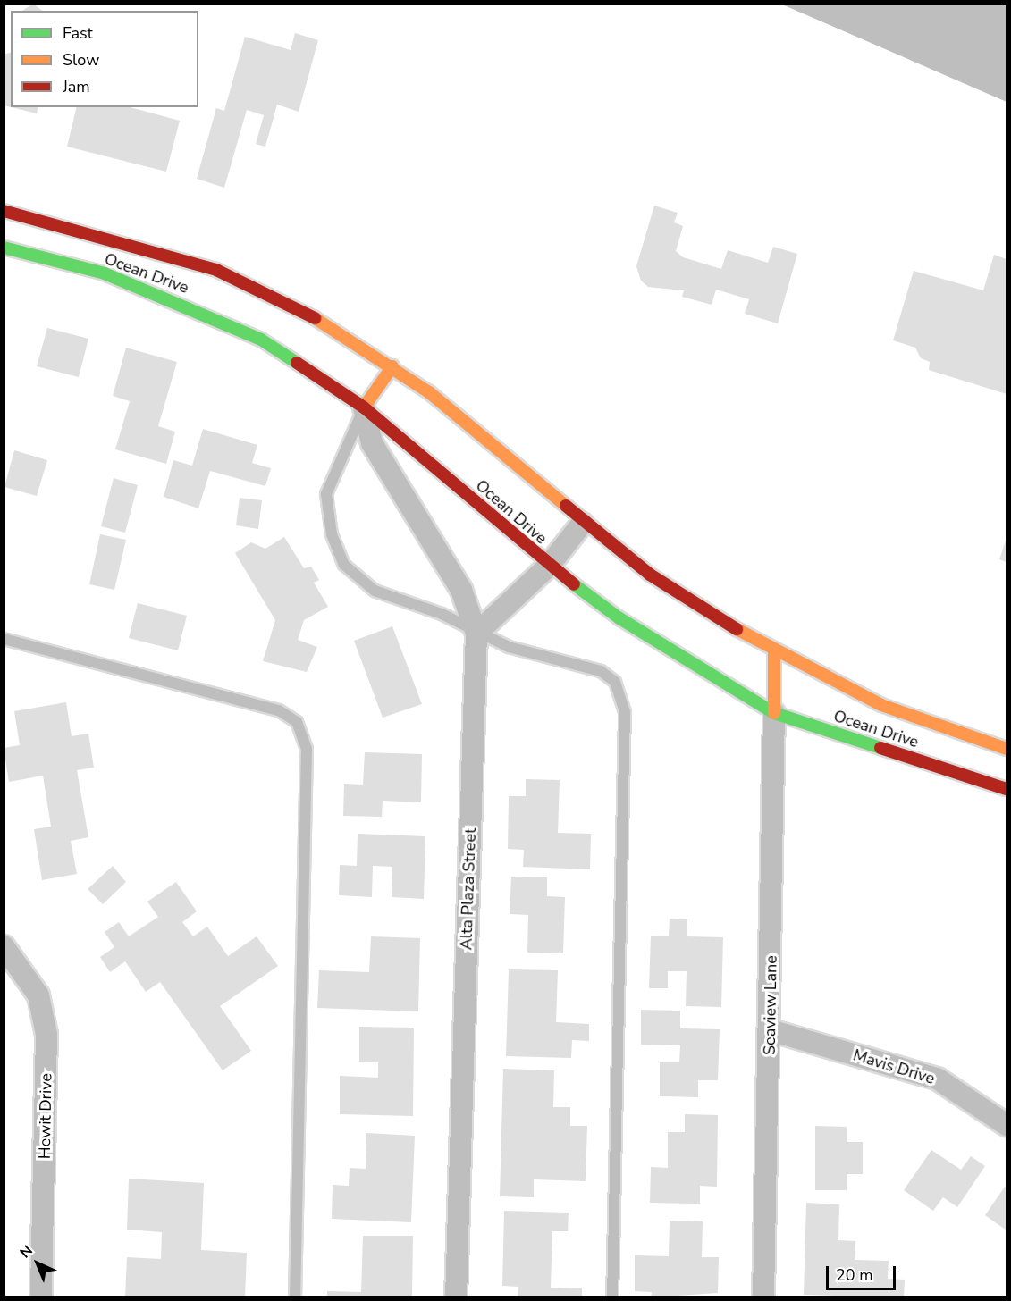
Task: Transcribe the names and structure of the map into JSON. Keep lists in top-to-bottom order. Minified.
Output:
{"streets":{"main road":["Ocean Drive"],"street":["Alta Plaza Street","Seaview Lane","Mavis Drive","Hewit Drive"]},"crossings":[["Ocean Drive","Seaview Lane"],["Seaview Lane","Mavis Drive"]],"legend":["Fast","Slow","Jam"],"scale_bar":"20 m","north":"top left"}
